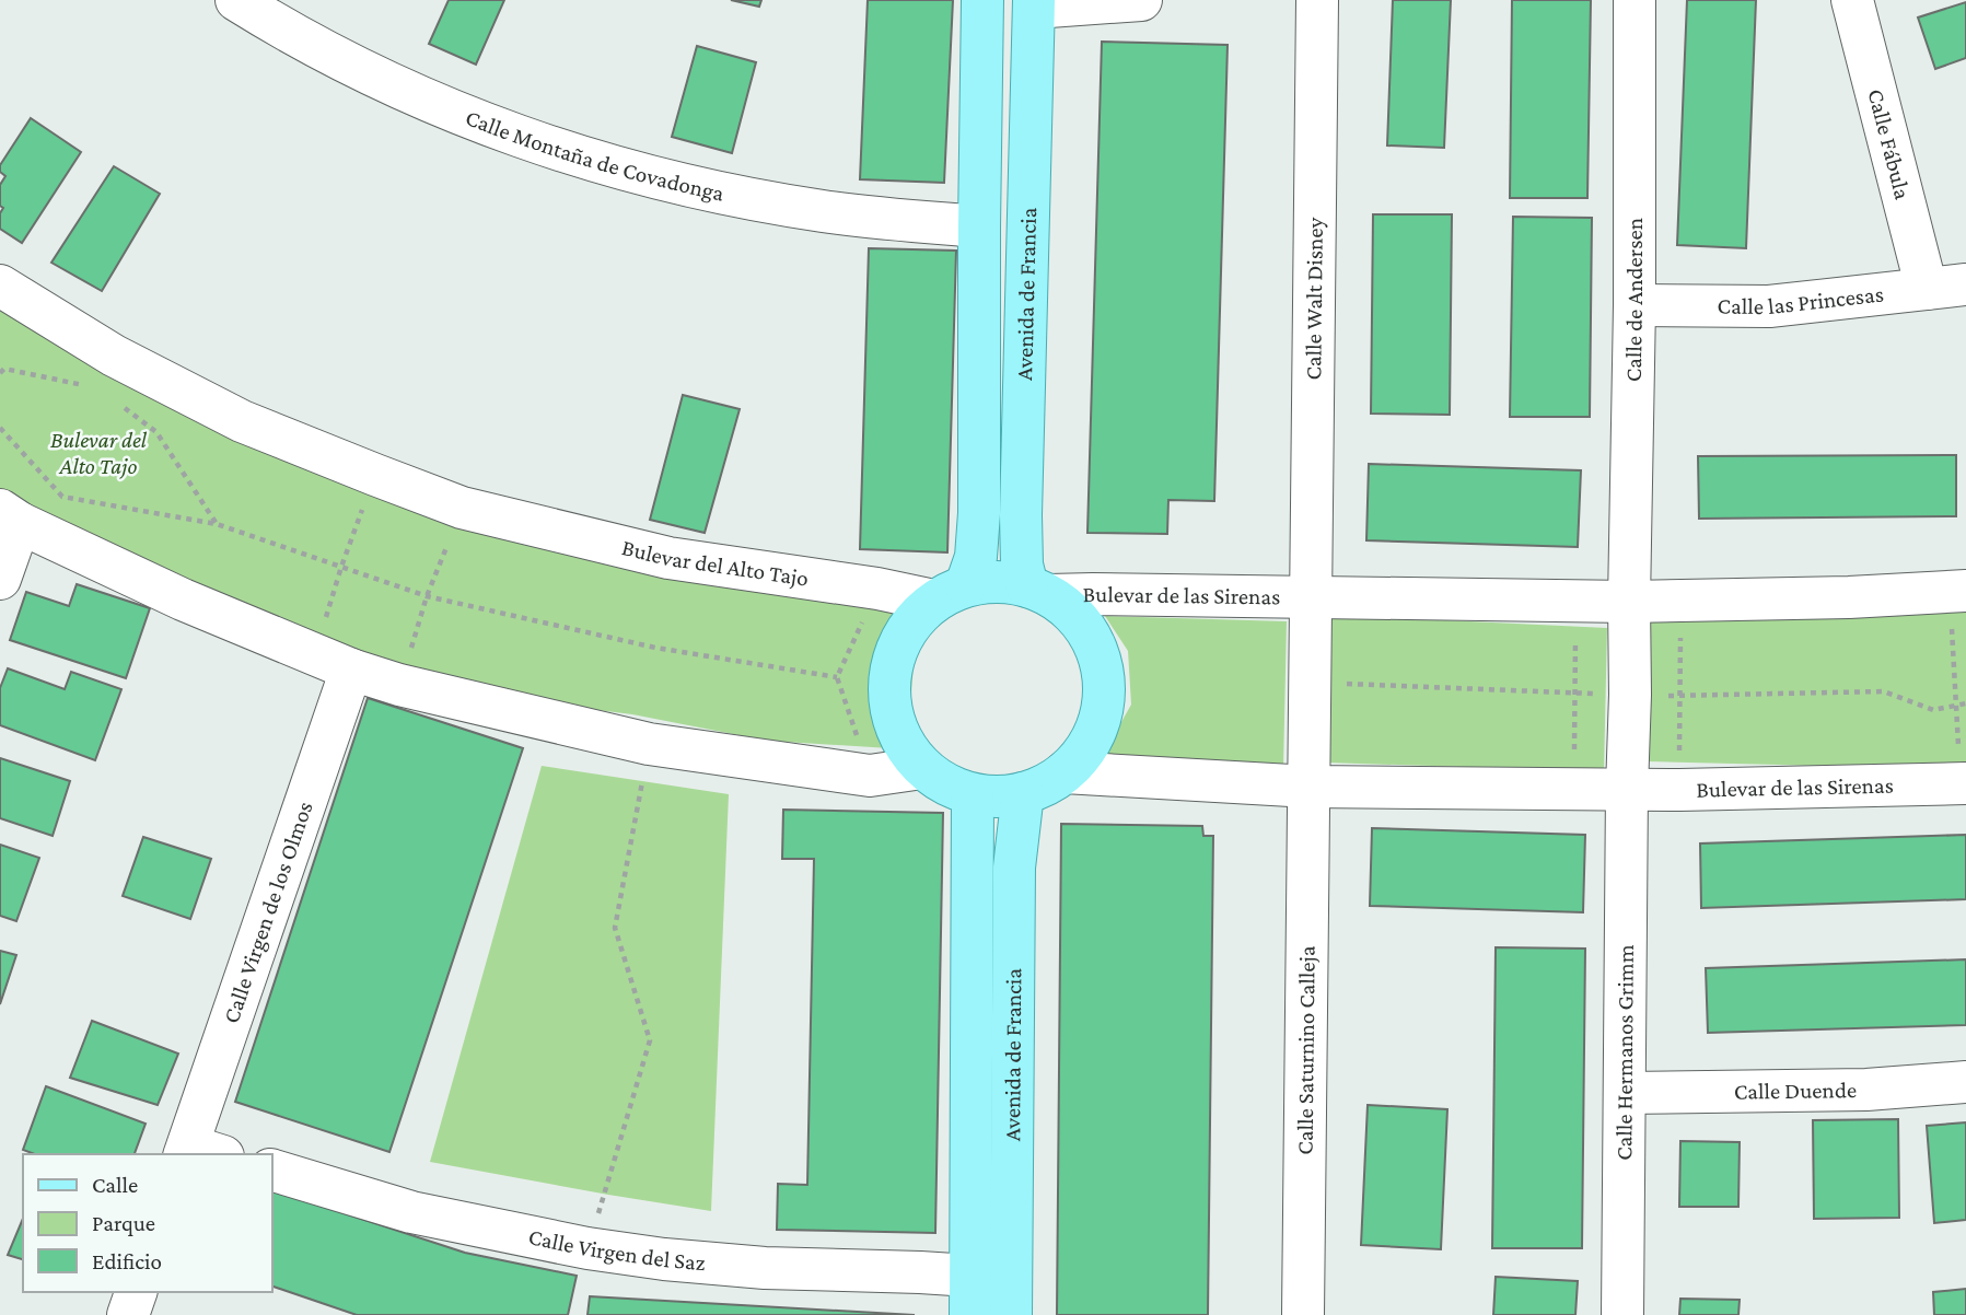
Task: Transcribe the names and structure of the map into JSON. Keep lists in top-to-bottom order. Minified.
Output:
{"streets":{"main road":["Avenida de Francia"],"street":["Calle Fábula","Calle Montaña de Covadonga","Calle Walt Disney","Calle las Princesas","Calle de Andersen","Bulevar del Alto Tajo","Bulevar de las Sirenas","Calle Virgen de los Olmos","Calle Saturnino Calleja","Calle Hermanos Grimm","Calle Duende","Calle Virgen del Saz"]},"crossings":[["Calle Fábula","Calle las Princesas"],["Calle Montaña de Covadonga","Avenida de Francia"],["Avenida de Francia","Bulevar del Alto Tajo"],["Avenida de Francia","Bulevar de las Sirenas"],["Avenida de Francia","Calle Virgen del Saz"],["Calle Walt Disney","Bulevar de las Sirenas"],["Calle las Princesas","Calle de Andersen"],["Calle de Andersen","Bulevar de las Sirenas"],["Bulevar del Alto Tajo","Bulevar de las Sirenas"],["Bulevar de las Sirenas","Calle Saturnino Calleja"],["Bulevar de las Sirenas","Calle Hermanos Grimm"],["Calle Hermanos Grimm","Calle Duende"]],"parks":["Bulevar del Alto Tajo"],"legend":["Calle","Parque","Edificio"]}
